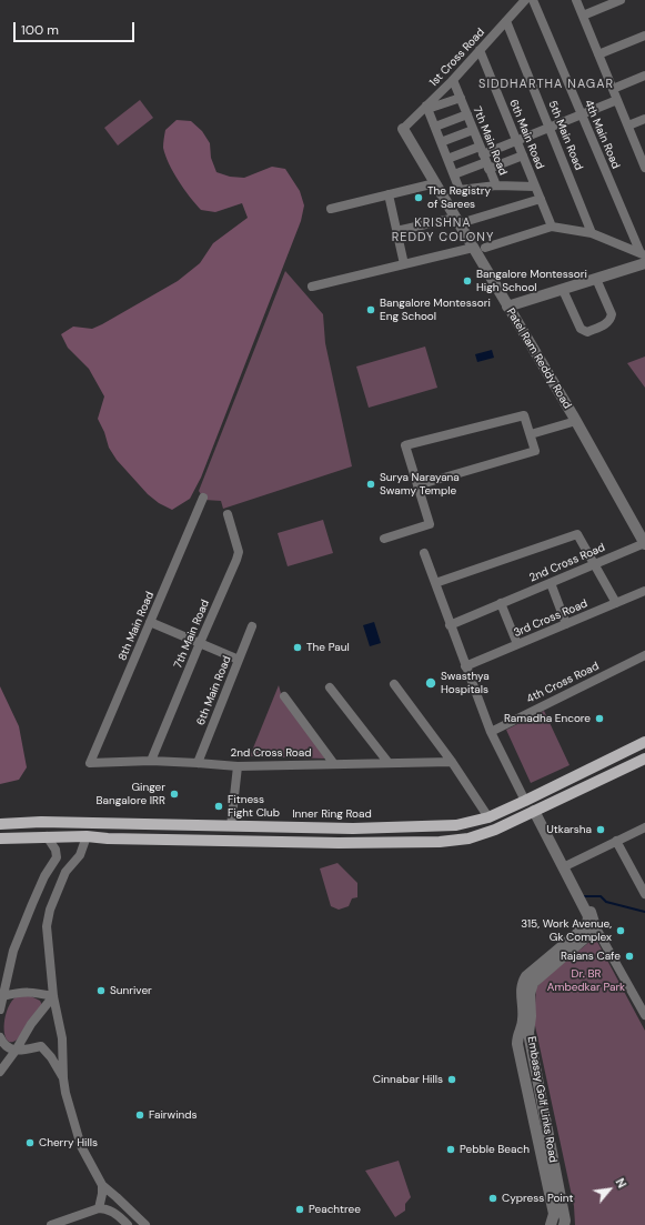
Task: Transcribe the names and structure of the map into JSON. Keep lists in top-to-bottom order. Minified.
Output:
{"streets":{"main road":["Inner Ring Road"],"street":["1st Cross Road","6th Main Road","4th Main Road","5th Main Road","7th Main Road","Patel Ram Reddy Road","2nd Cross Road","3rd Cross Road","8th Main Road","4th Cross Road","Embassy Golf Links Road"]},"crossings":[["1st Cross Road","6th Main Road"],["1st Cross Road","5th Main Road"],["1st Cross Road","7th Main Road"],["1st Cross Road","Patel Ram Reddy Road"],["6th Main Road","2nd Cross Road"],["7th Main Road","2nd Cross Road"],["Patel Ram Reddy Road","2nd Cross Road"],["2nd Cross Road","8th Main Road"]],"districts":["SIDDHARTHA NAGAR","KRISHNA REDDY COLONY"],"parks":["Dr. BR Ambedkar Park"],"places":["The Registry of Sarees","Bangalore Montessori High School","Bangalore Montessori Eng School","Surya Narayana Swamy Temple","The Paul","Swasthya Hospitals","Ramadha Encore","Ginger Bangalore IRR","Fitness Fight Club","Utkarsha","315, Work Avenue, Gk Complex","Rajans Cafe","Sunriver","Cinnabar Hills","Fairwinds","Cherry Hills","Pebble Beach","Cypress Point","Peachtree"],"scale_bar":"100 m","north":"top right"}
